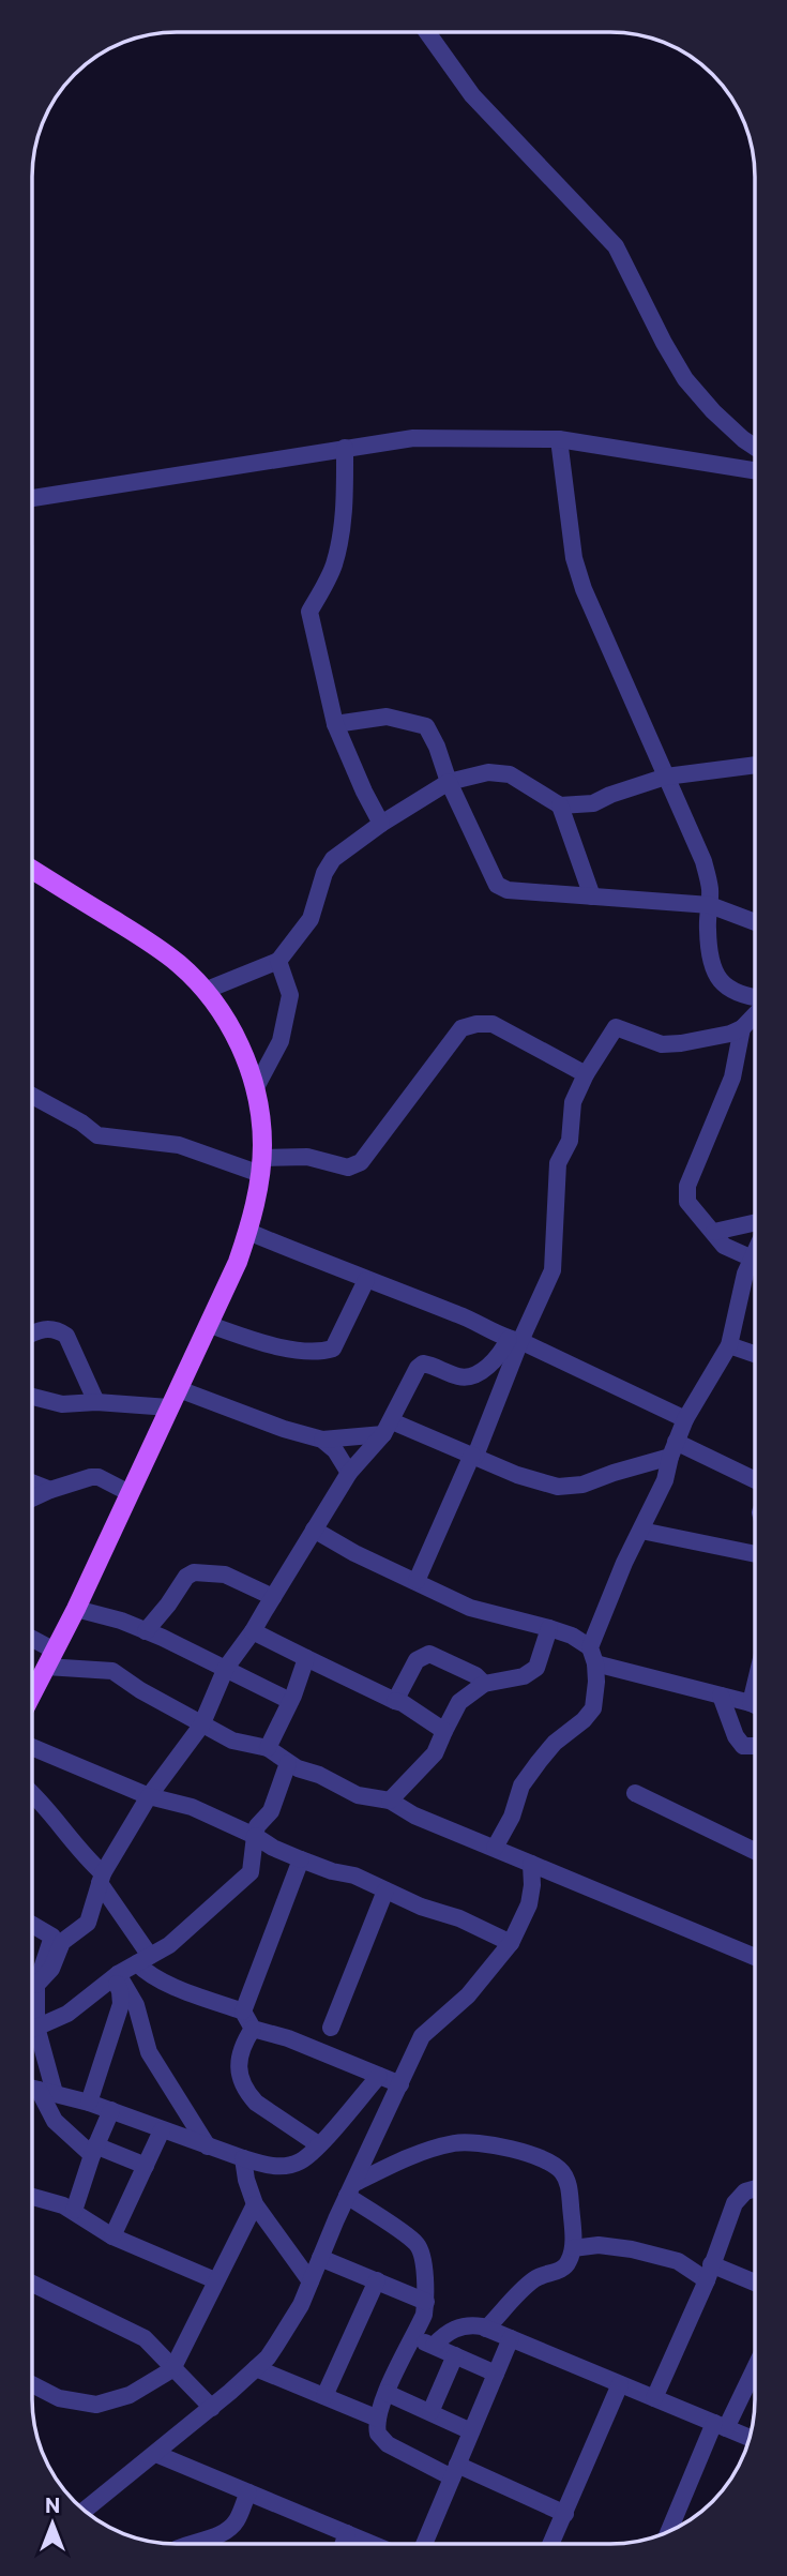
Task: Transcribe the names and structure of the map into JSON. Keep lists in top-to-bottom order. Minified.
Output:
{"north":"top"}
